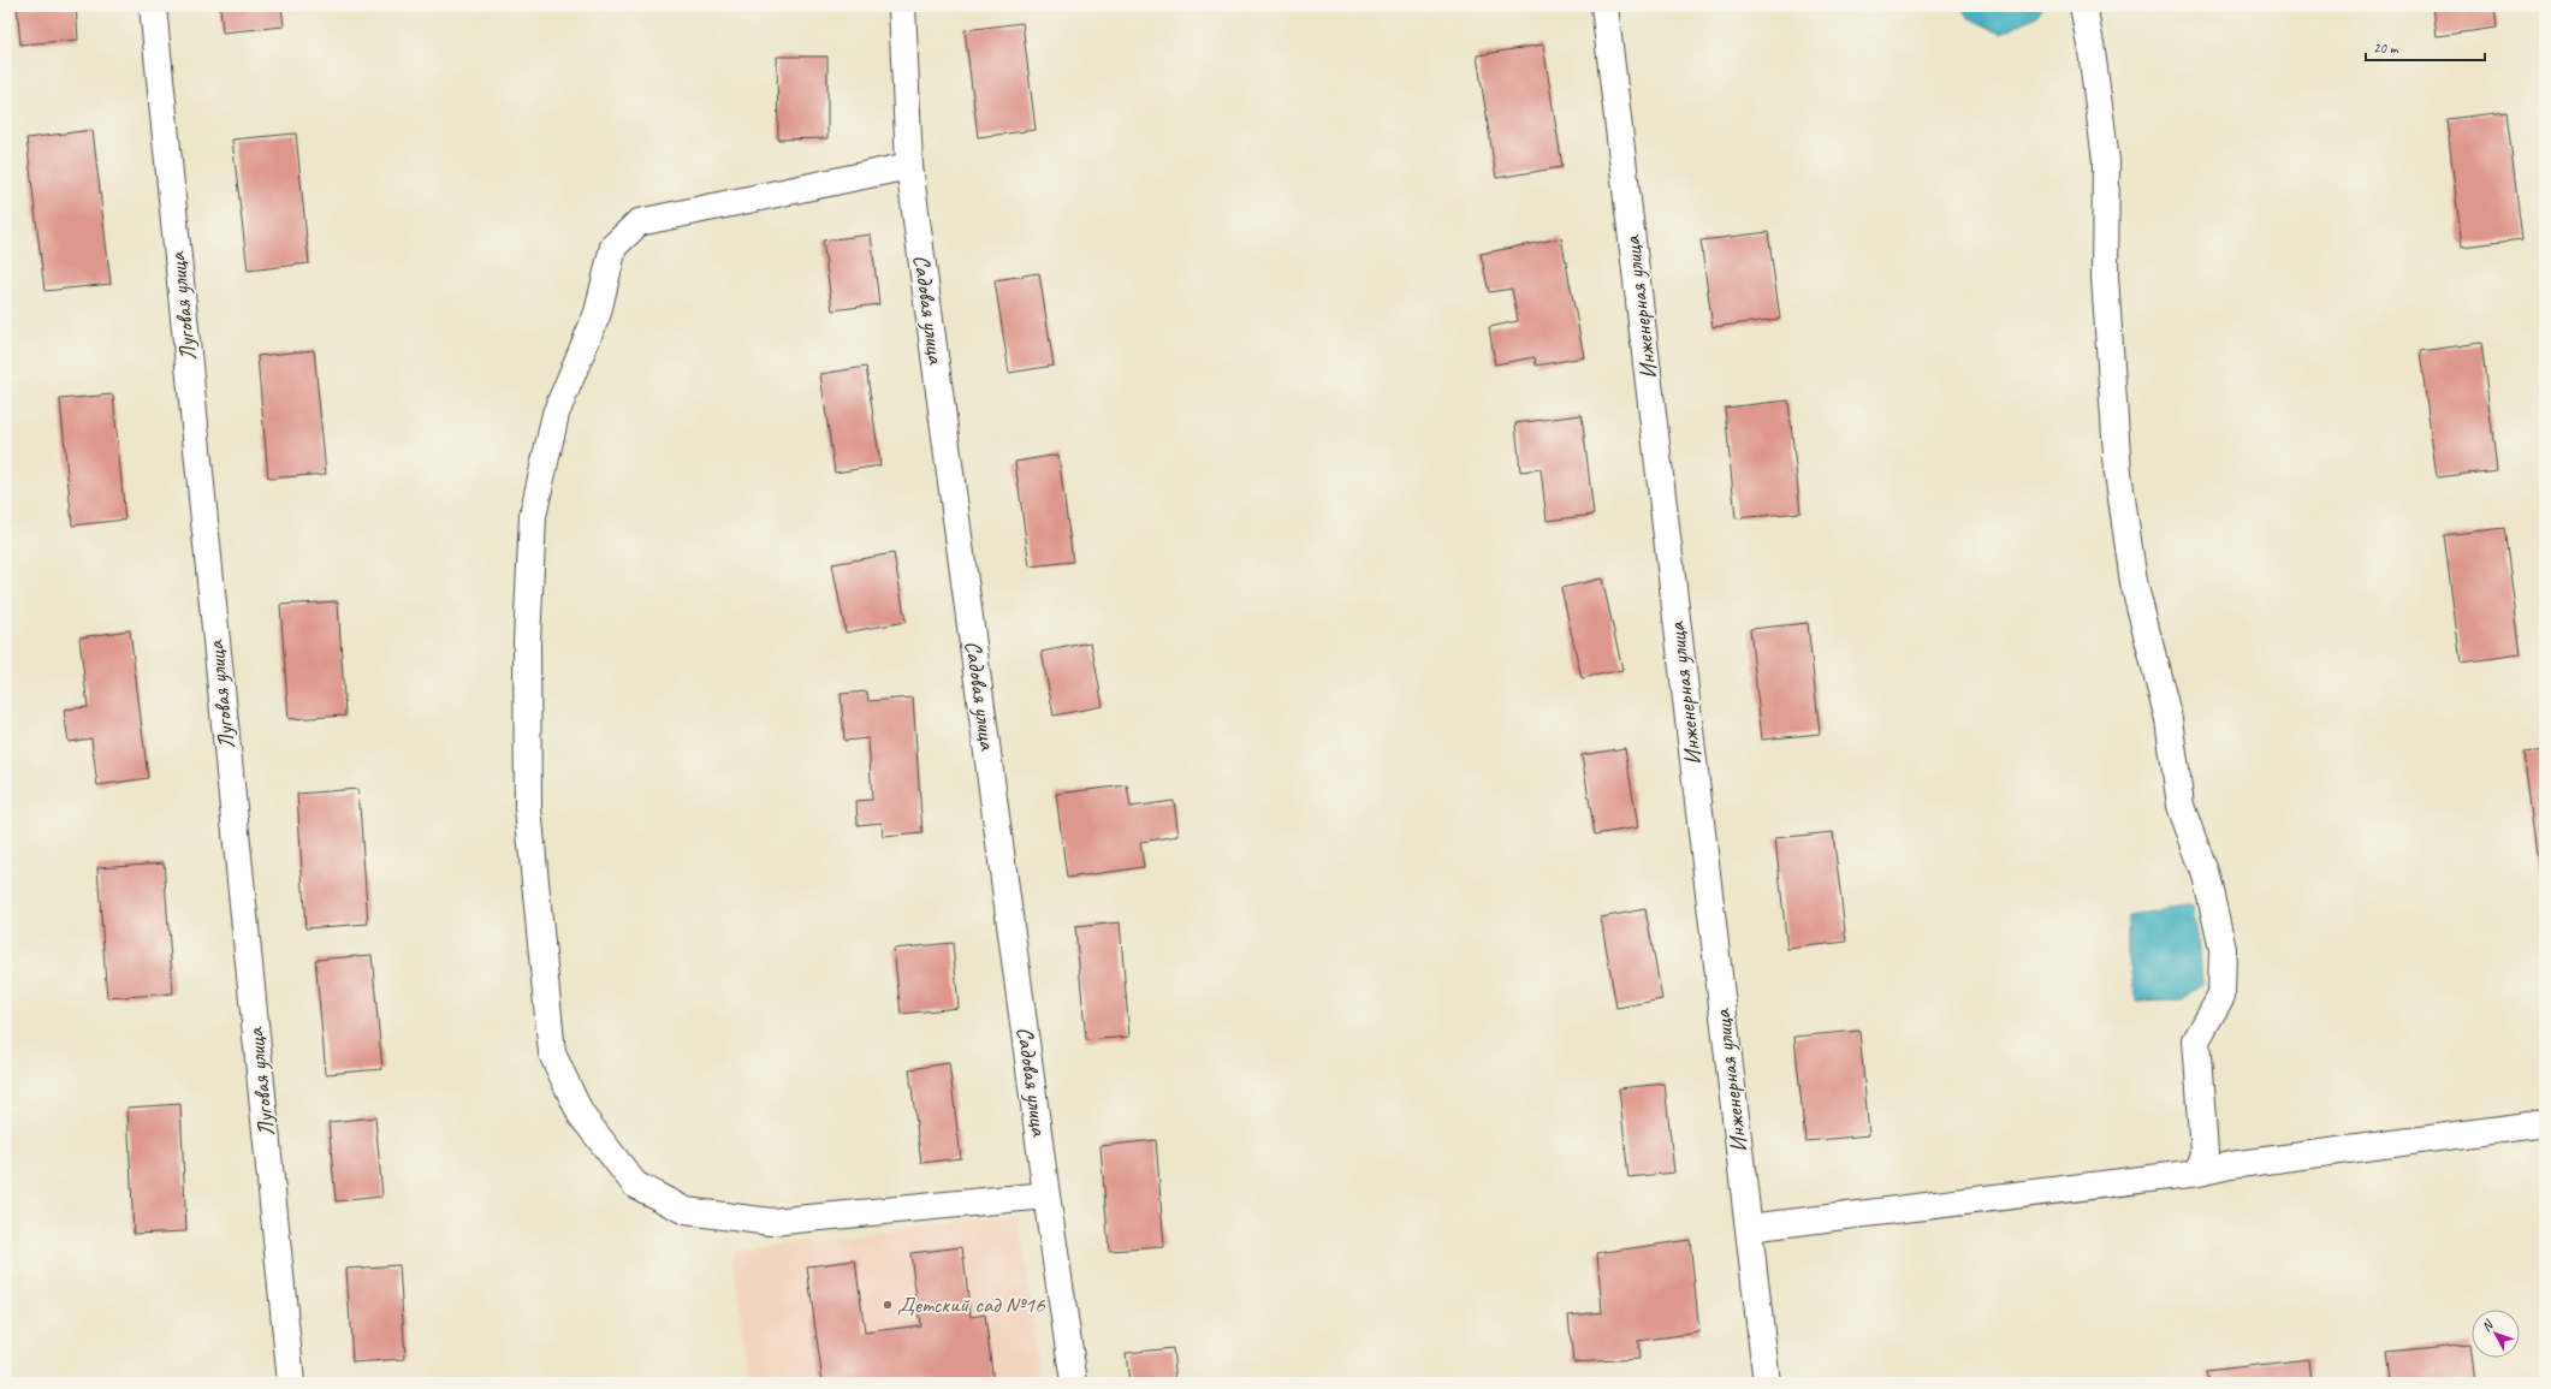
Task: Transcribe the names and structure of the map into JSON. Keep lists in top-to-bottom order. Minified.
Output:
{"streets":{"street":["Луговая улица","Инженерная улица","Садовая улица"]},"places":["Детский сад №16"],"scale_bar":"20 m","north":"top left"}
